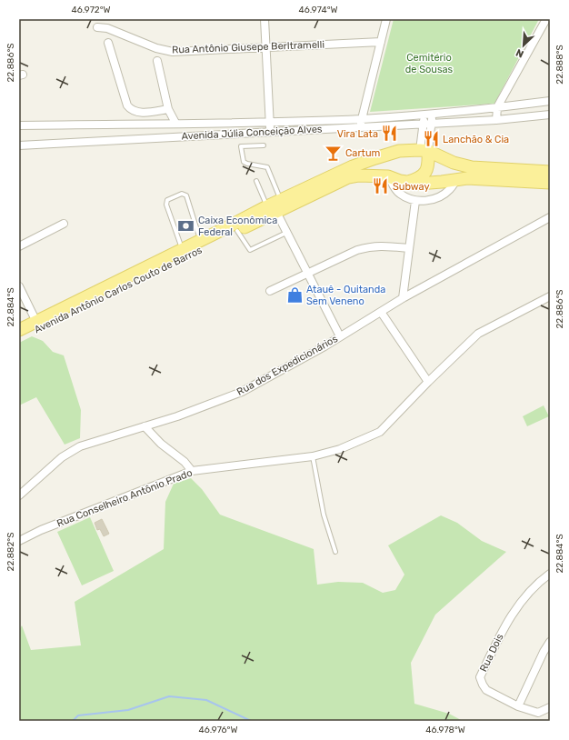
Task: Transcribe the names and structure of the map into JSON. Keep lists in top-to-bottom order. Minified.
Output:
{"streets":{"main road":["Avenida Antônio Carlos Couto de Barros"],"street":["Rua Antônio Giusepe Berltramelli","Avenida Júlia Conceição Alves","Rua dos Expedicionários","Rua Conselheiro Antônio Prado","Rua Dois"]},"parks":["Cemitério de Sousas"],"places":{"restaurant":["Vira Lata","Lanchão & Cia","Subway"],"bar":["Cartum"],"bank":["Caixa Econômica Federal"],"shop":["Atauê - Quitanda Sem Veneno"]},"north":"bottom left","coordinates":["46.972°W","46.974°W","22.886°S","22.888°S","22.884°S","22.882°S","46.976°W","46.978°W"]}
